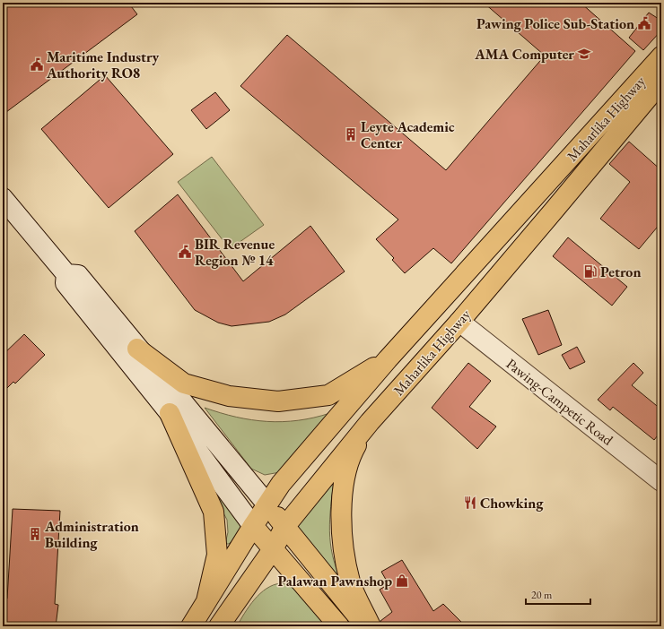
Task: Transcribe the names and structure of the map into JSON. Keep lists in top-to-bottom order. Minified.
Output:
{"streets":{"main road":["Maharlika Highway","Pawing-Campetic Road"]},"crossings":[["Maharlika Highway","Pawing-Campetic Road"]],"places":{"public building":["Pawing Police Sub-Station","Maritime Industry Authority RO8","BIR Revenue Region № 14"],"school or university":["AMA Computer"],"building":["Leyte Academic Center","Administration Building"],"fuel station":["Petron"],"restaurant":["Chowking"],"shop":["Palawan Pawnshop"]},"scale_bar":"20 m"}
